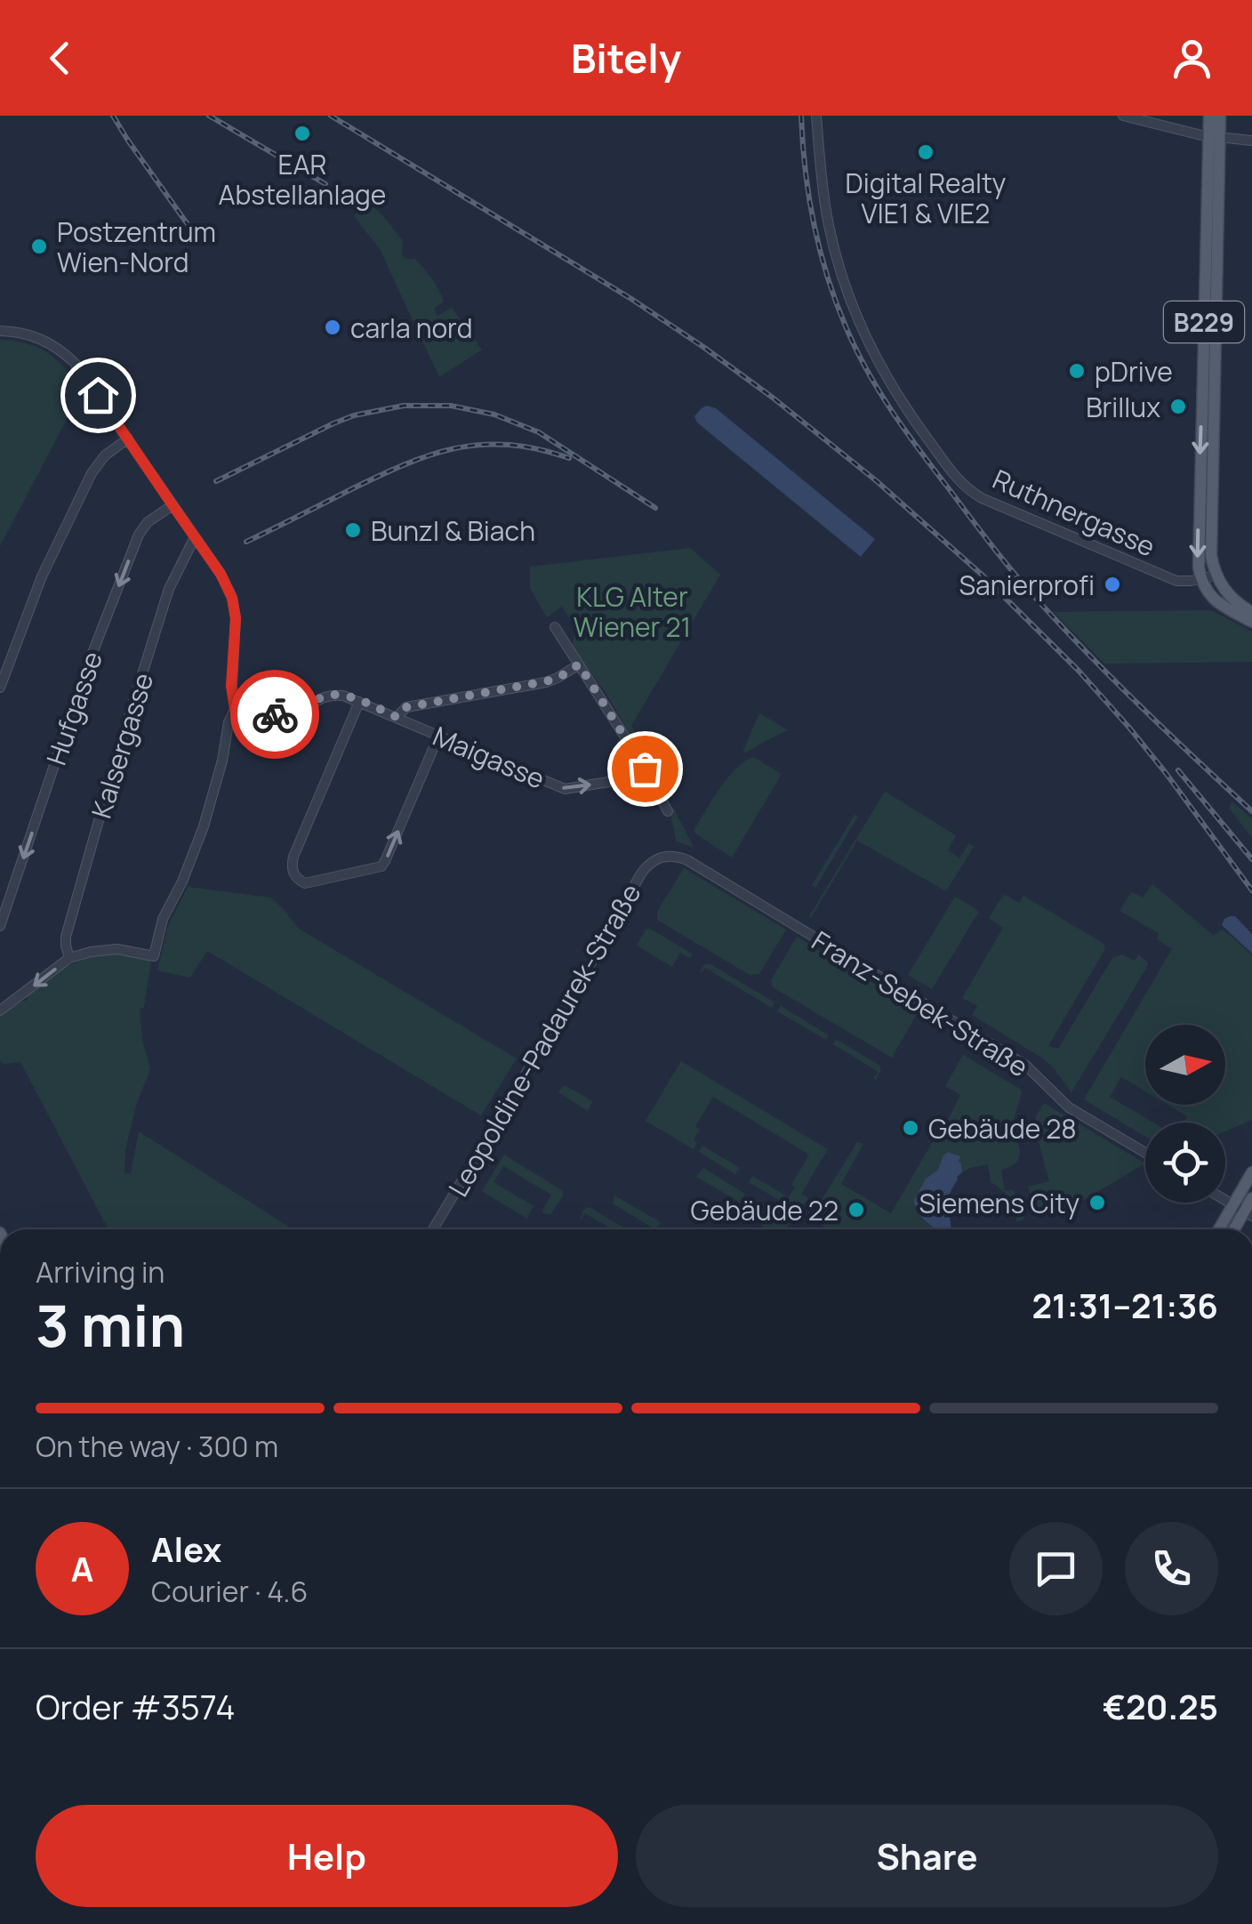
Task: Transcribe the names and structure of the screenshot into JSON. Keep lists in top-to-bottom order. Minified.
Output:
{"streets":{"main road":["B229"],"street":["Ruthnergasse","Hufgasse","Kalsergasse","Maigasse","Franz-Sebek-Straße","Leopoldine-Padaurek-Straße"]},"crossings":[["B229","Ruthnergasse"],["Franz-Sebek-Straße","Leopoldine-Padaurek-Straße"]],"one_way":["Maigasse"],"parks":["KLG Alter Wiener 21"],"places":["EAR Abstellanlage","Digital Realty VIE1 & VIE2","Postzentrum Wien-Nord","carla nord","pDrive","Brillux","Bunzl & Biach","Sanierprofi","Gebäude 28","Siemens City","Gebäude 22"],"north":"right","page":{"header":"Bitely","heading":["3 min","Arriving in","21:31–21:36"],"panel":["Alex","Courier · 4.6","Order #3574","€20.25"],"bar":"On the way · 300 m","round":"A","buttons":["Help","Share"]}}
